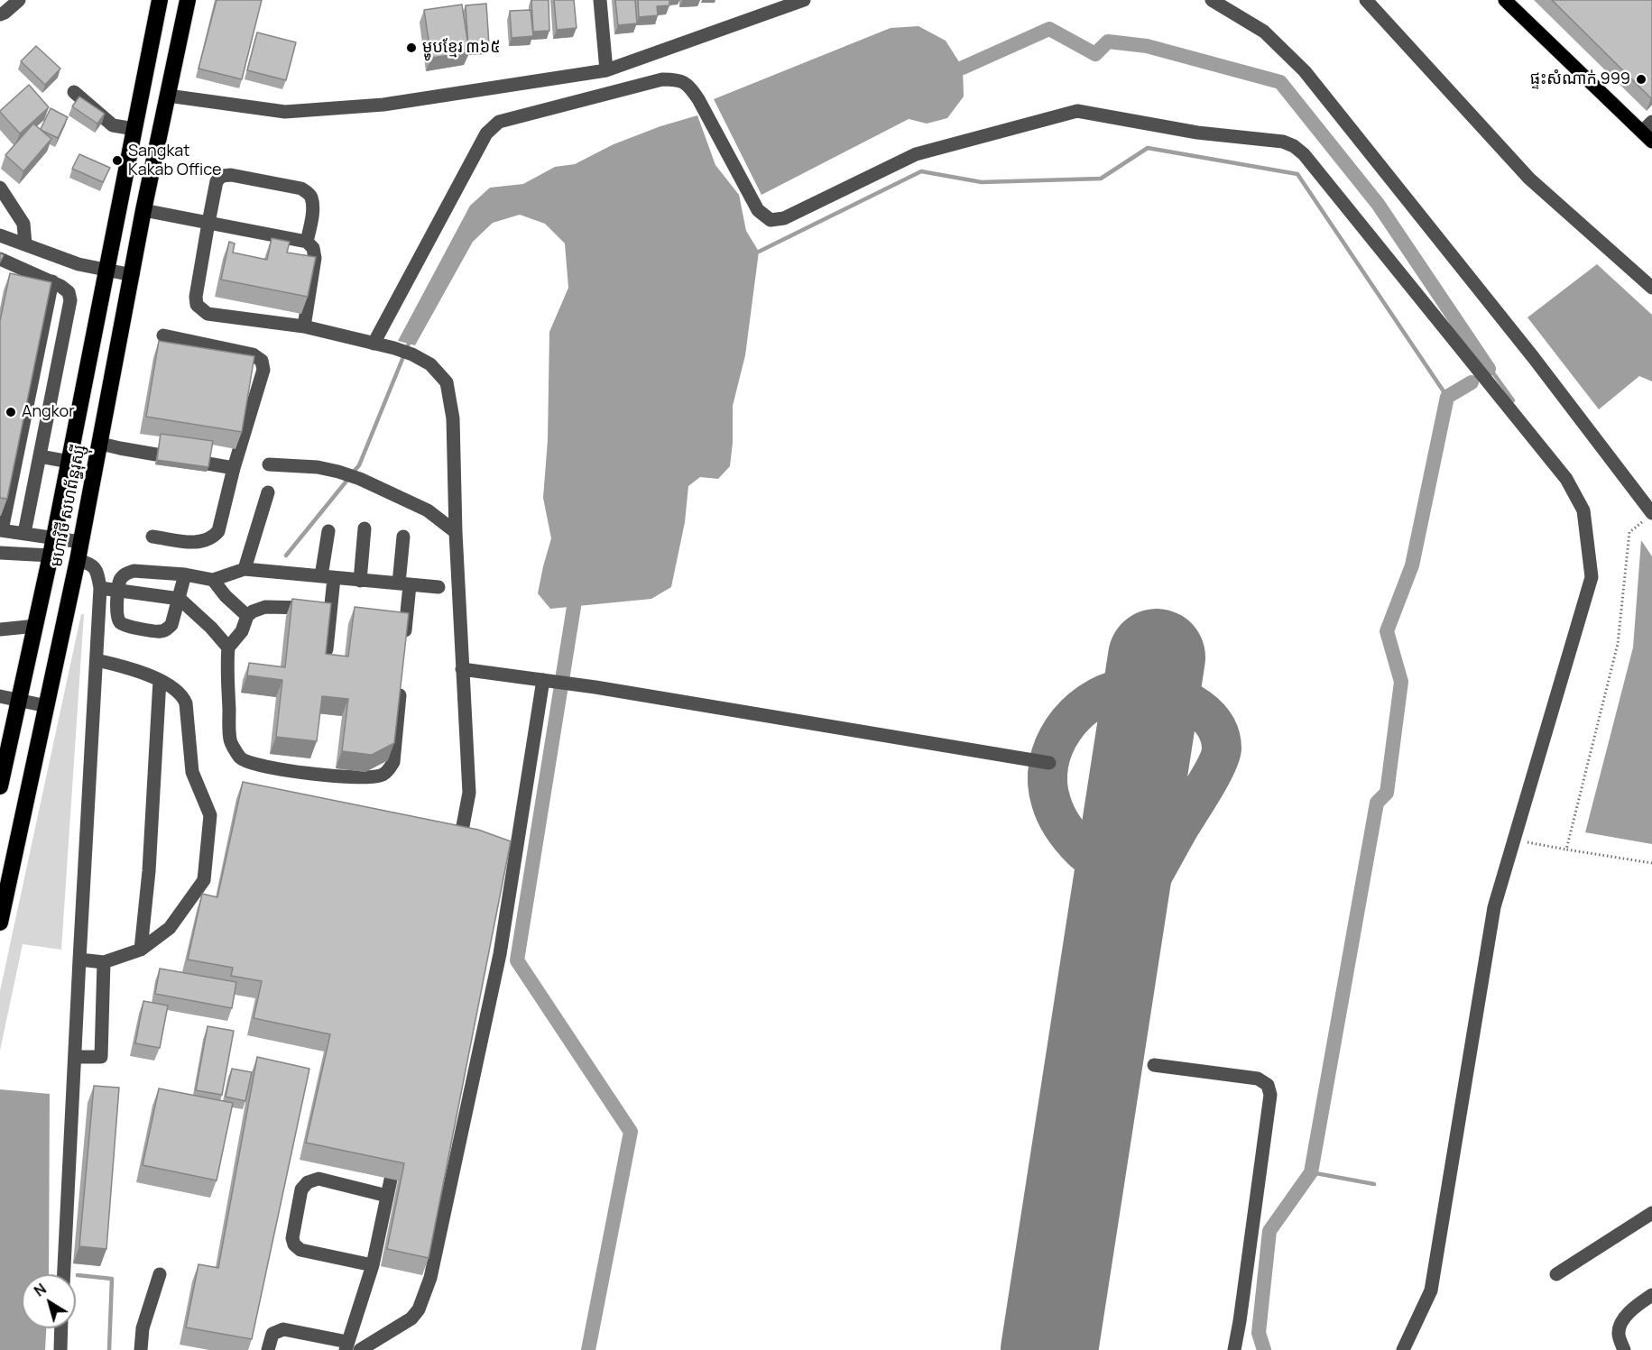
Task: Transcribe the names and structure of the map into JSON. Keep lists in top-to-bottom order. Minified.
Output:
{"streets":{"highway":["មហាវិថី សហព័ន្ធរុស្ស៊ី"]},"places":["ម្ហូបខ្មែរ ៣៦៥","ផ្ទះសំណាក់ 999","Sangkat Kakab Office","Angkor"],"north":"top left"}
